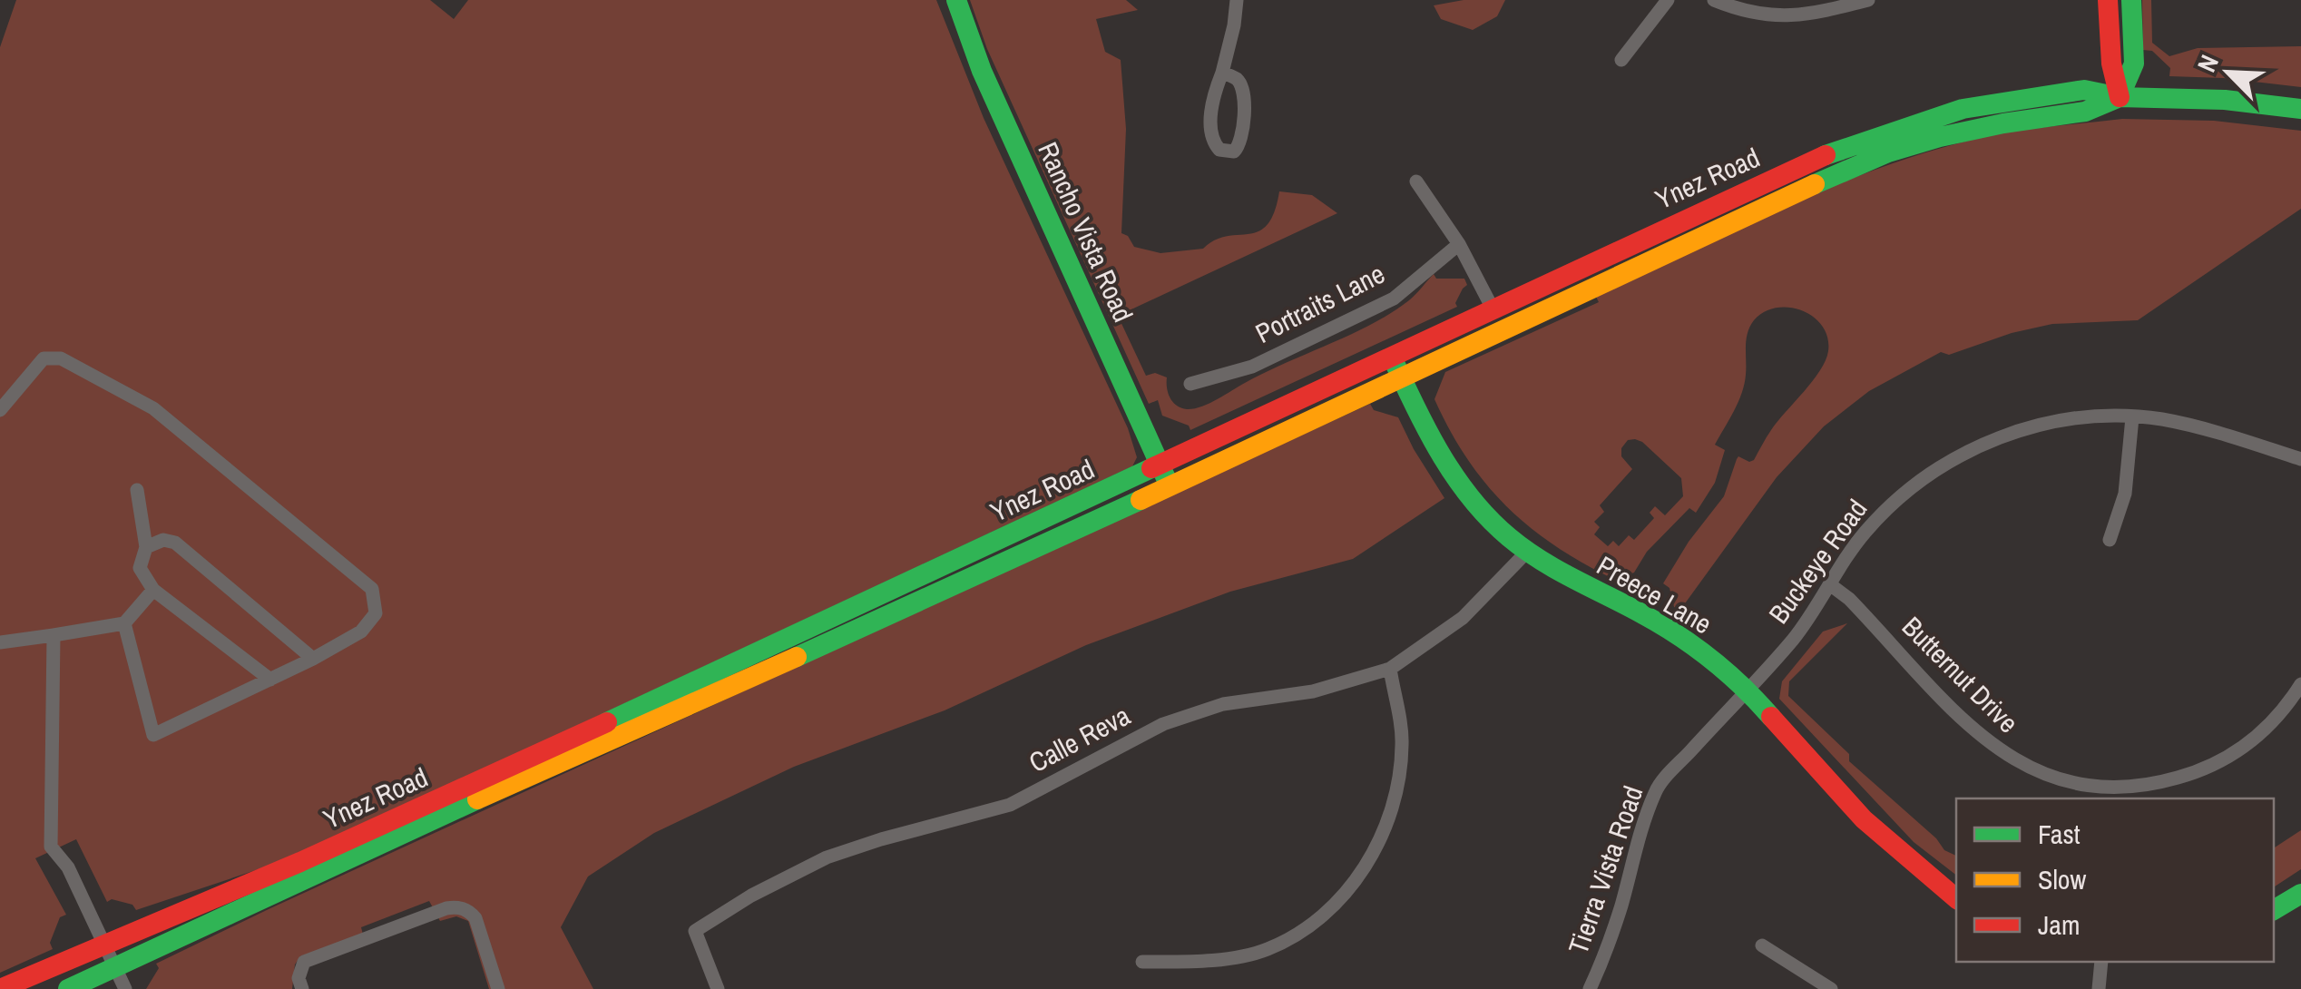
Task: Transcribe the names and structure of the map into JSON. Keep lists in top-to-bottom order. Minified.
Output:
{"streets":{"main road":["Ynez Road","Rancho Vista Road","Preece Lane"],"street":["Portraits Lane","Buckeye Road","Butternut Drive","Calle Reva","Tierra Vista Road"]},"crossings":[["Ynez Road","Rancho Vista Road"],["Ynez Road","Preece Lane"],["Buckeye Road","Preece Lane"],["Buckeye Road","Butternut Drive"],["Buckeye Road","Tierra Vista Road"],["Preece Lane","Calle Reva"],["Preece Lane","Tierra Vista Road"]],"legend":["Fast","Slow","Jam"],"north":"top left"}
